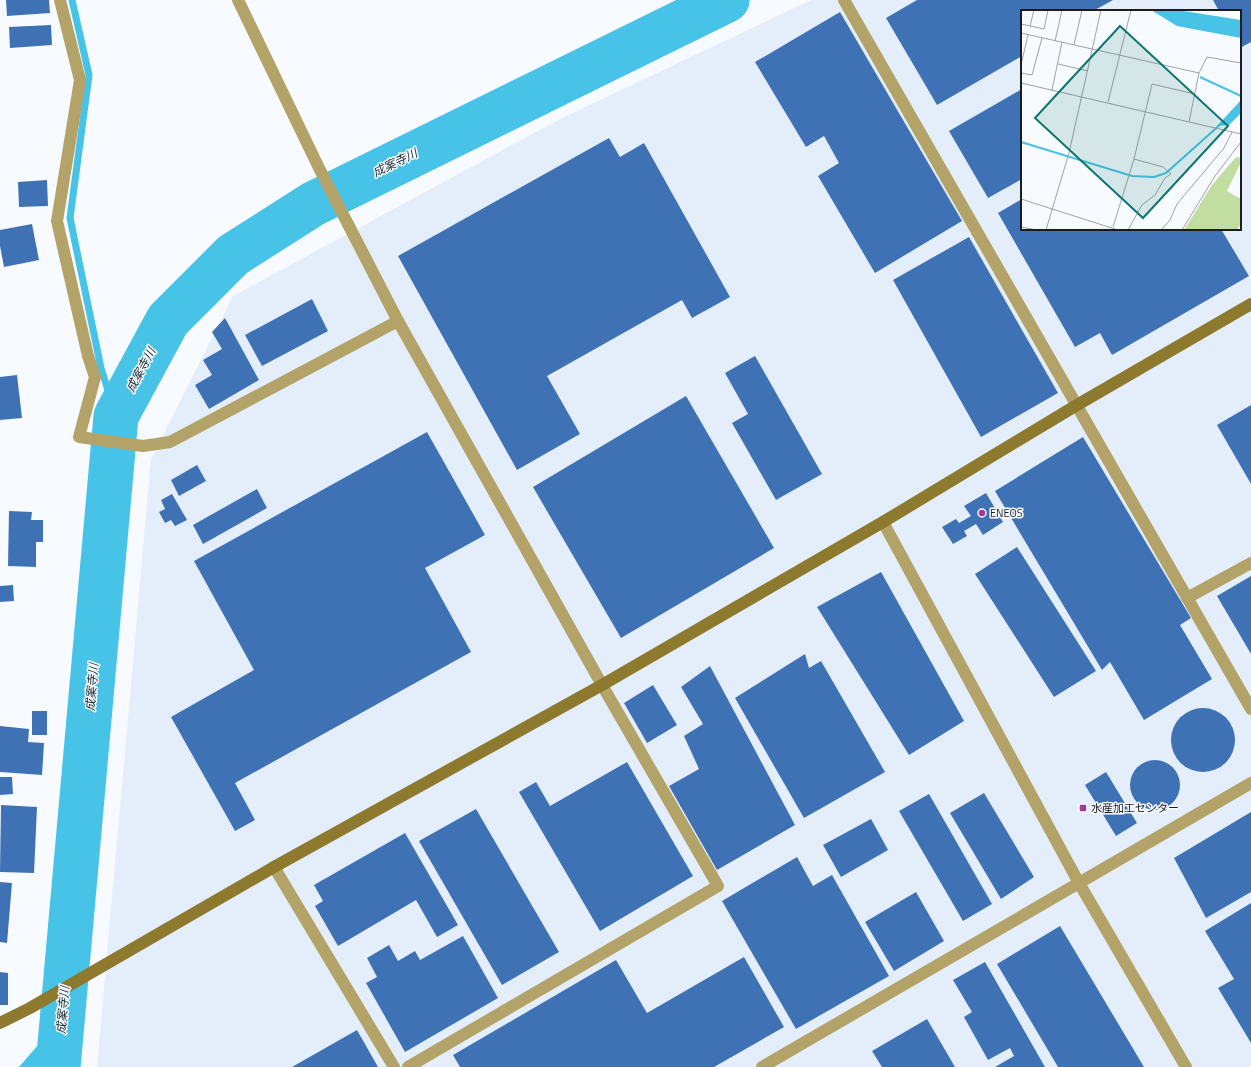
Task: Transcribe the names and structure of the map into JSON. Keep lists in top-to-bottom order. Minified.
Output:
{"water":["成案寺川"],"places":{"other":["ENEOS"],"transit":["水産加工センター"]}}
